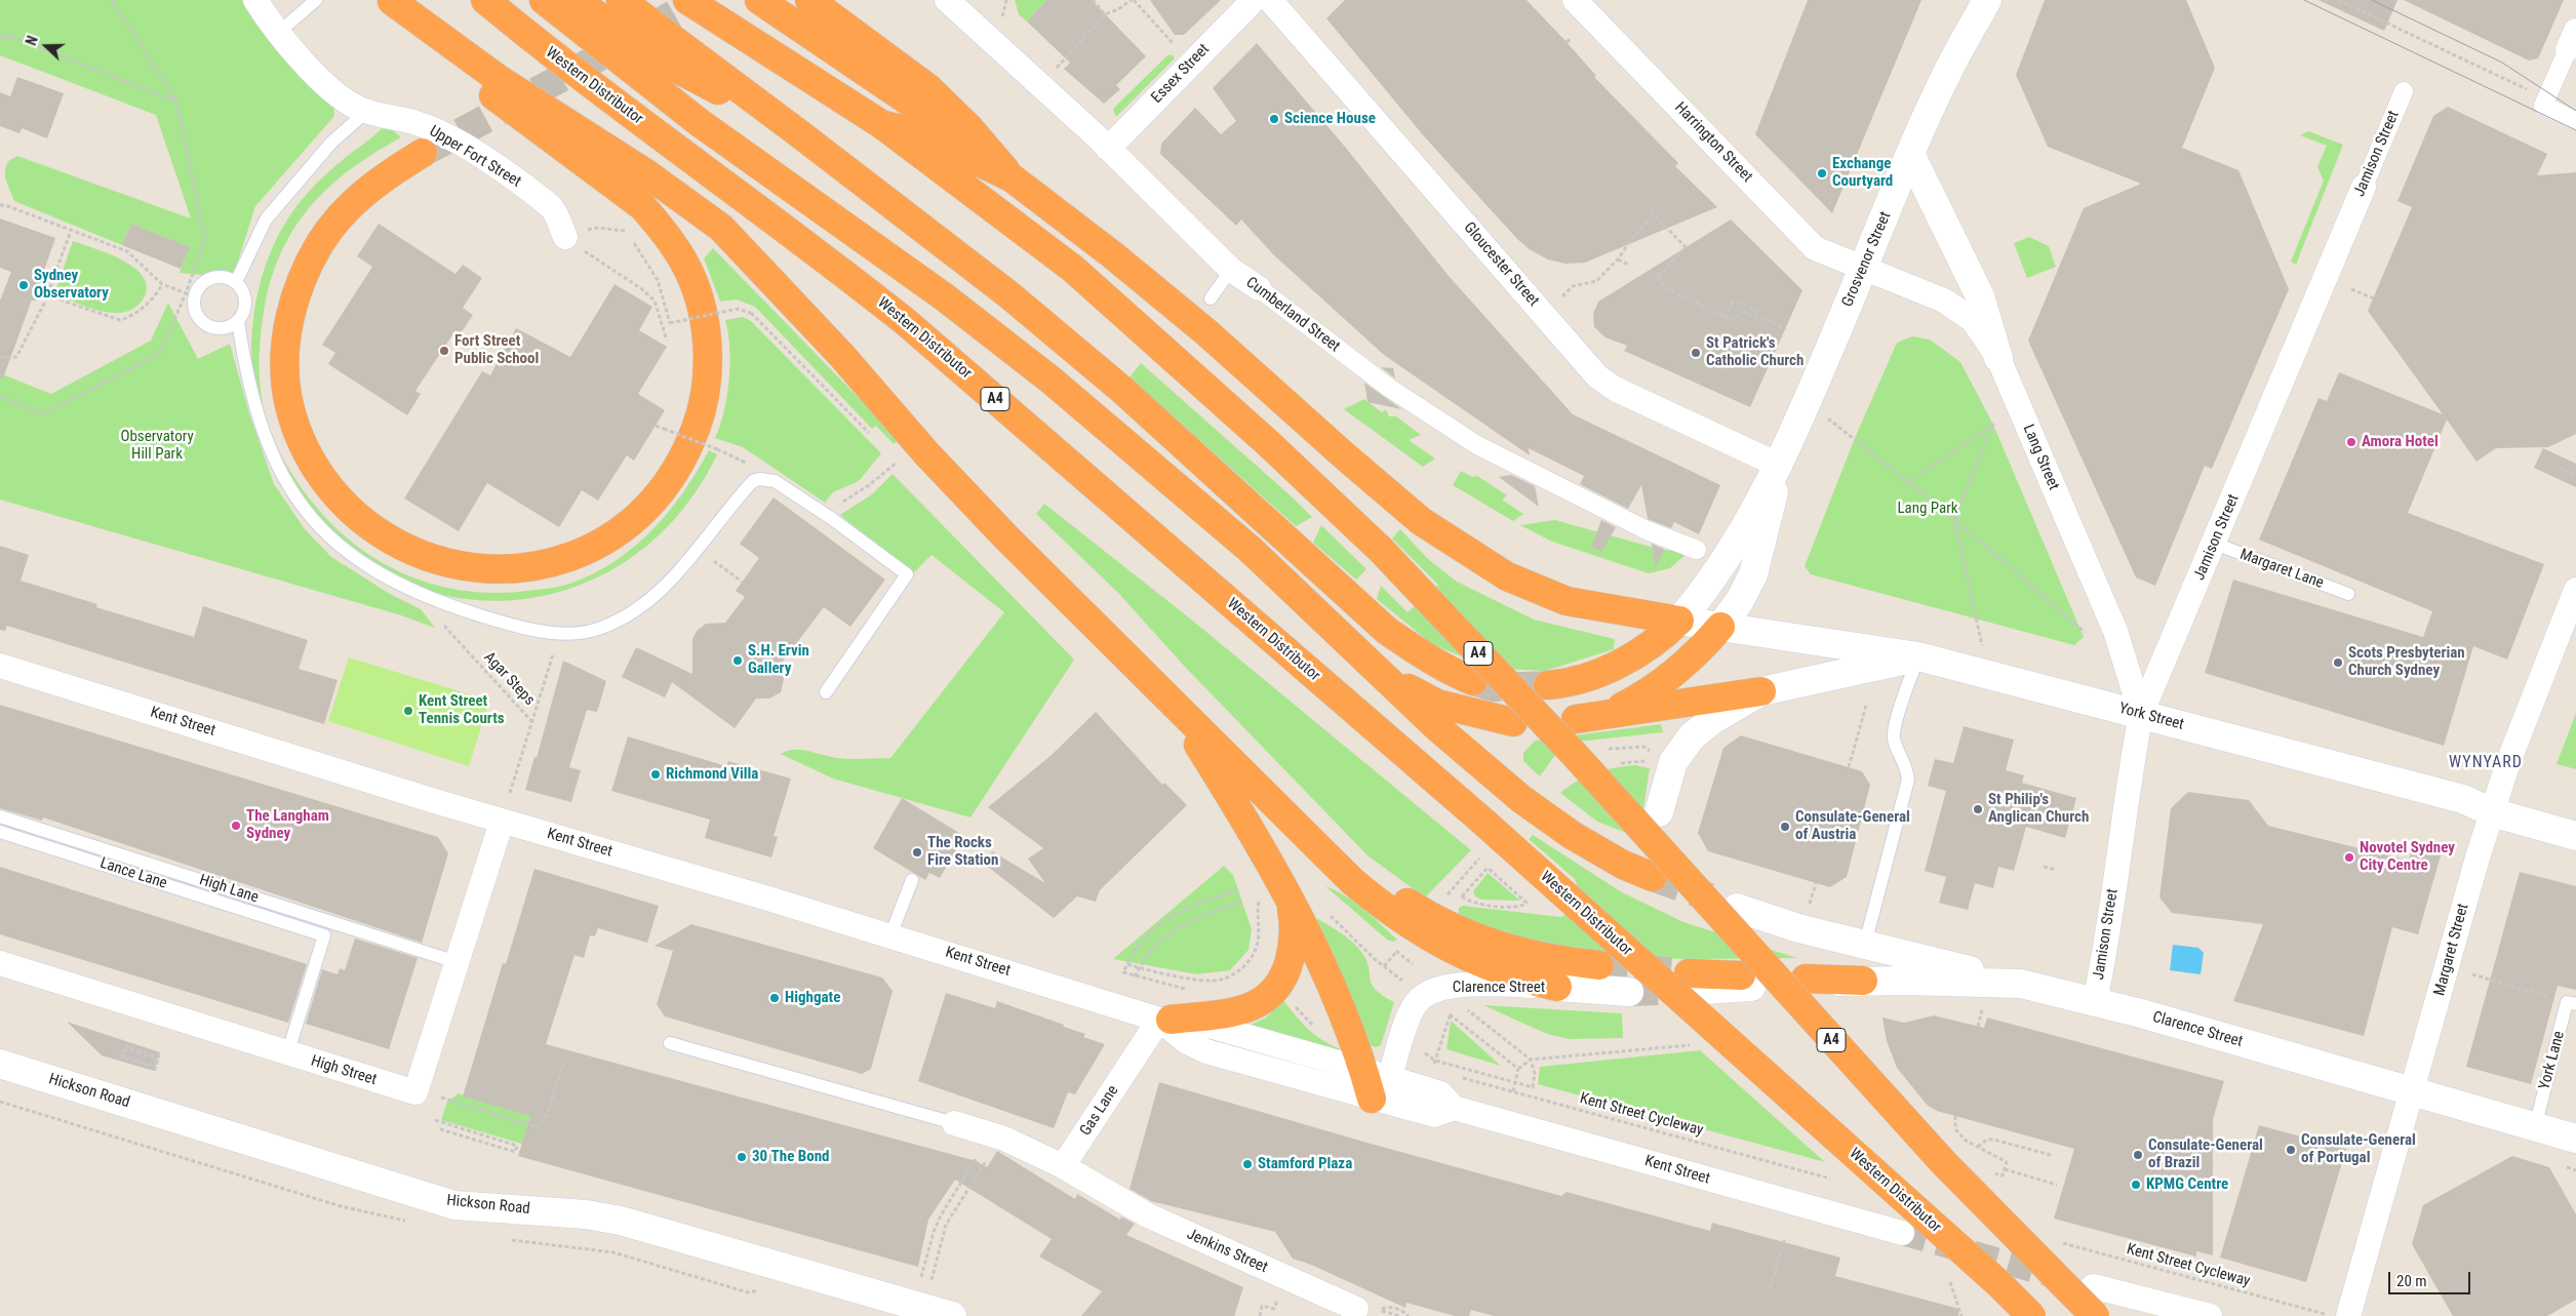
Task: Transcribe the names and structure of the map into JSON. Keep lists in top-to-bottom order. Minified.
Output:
{"streets":{"highway":["Western Distributor","A4"],"street":["Essex Street","Harrington Street","Jamison Street","Upper Fort Street","Grosvenor Street","Gloucester Street","Cumberland Street","Lang Street","York Street","Kent Street","Margaret Street","Clarence Street","High Street","Hickson Road","Gas Lane","Jenkins Street"],"lane":["Margaret Lane","Lance Lane","High Lane","York Lane"],"path":["Agar Steps","Kent Street Cycleway"]},"crossings":[["Essex Street","Cumberland Street"],["Harrington Street","Grosvenor Street"],["Harrington Street","Lang Street"],["Jamison Street","Lang Street"],["Jamison Street","Margaret Lane"],["Jamison Street","York Street"],["Jamison Street","Clarence Street"],["Grosvenor Street","Gloucester Street"],["Grosvenor Street","Lang Street"],["Grosvenor Street","York Street"],["Lang Street","York Street"],["York Street","Margaret Street"],["Kent Street","Clarence Street"],["Kent Street","Gas Lane"],["Lance Lane","High Street"],["Margaret Street","Clarence Street"],["Clarence Street","York Lane"],["Gas Lane","Jenkins Street"]],"districts":["WYNYARD"],"parks":["Observatory Hill Park","Lang Park"],"places":["Science House","Exchange Courtyard","Sydney Observatory","Fort Street Public School","St Patrick's Catholic Church","Amora Hotel","S.H. Ervin Gallery","Scots Presbyterian Church Sydney","Kent Street Tennis Courts","Richmond Villa","St Philip's Anglican Church","The Langham Sydney","Consulate-General of Austria","The Rocks Fire Station","Novotel Sydney City Centre","Highgate","Consulate-General of Portugal","Consulate-General of Brazil","30 The Bond","Stamford Plaza","KPMG Centre"],"scale_bar":"20 m","north":"left"}
